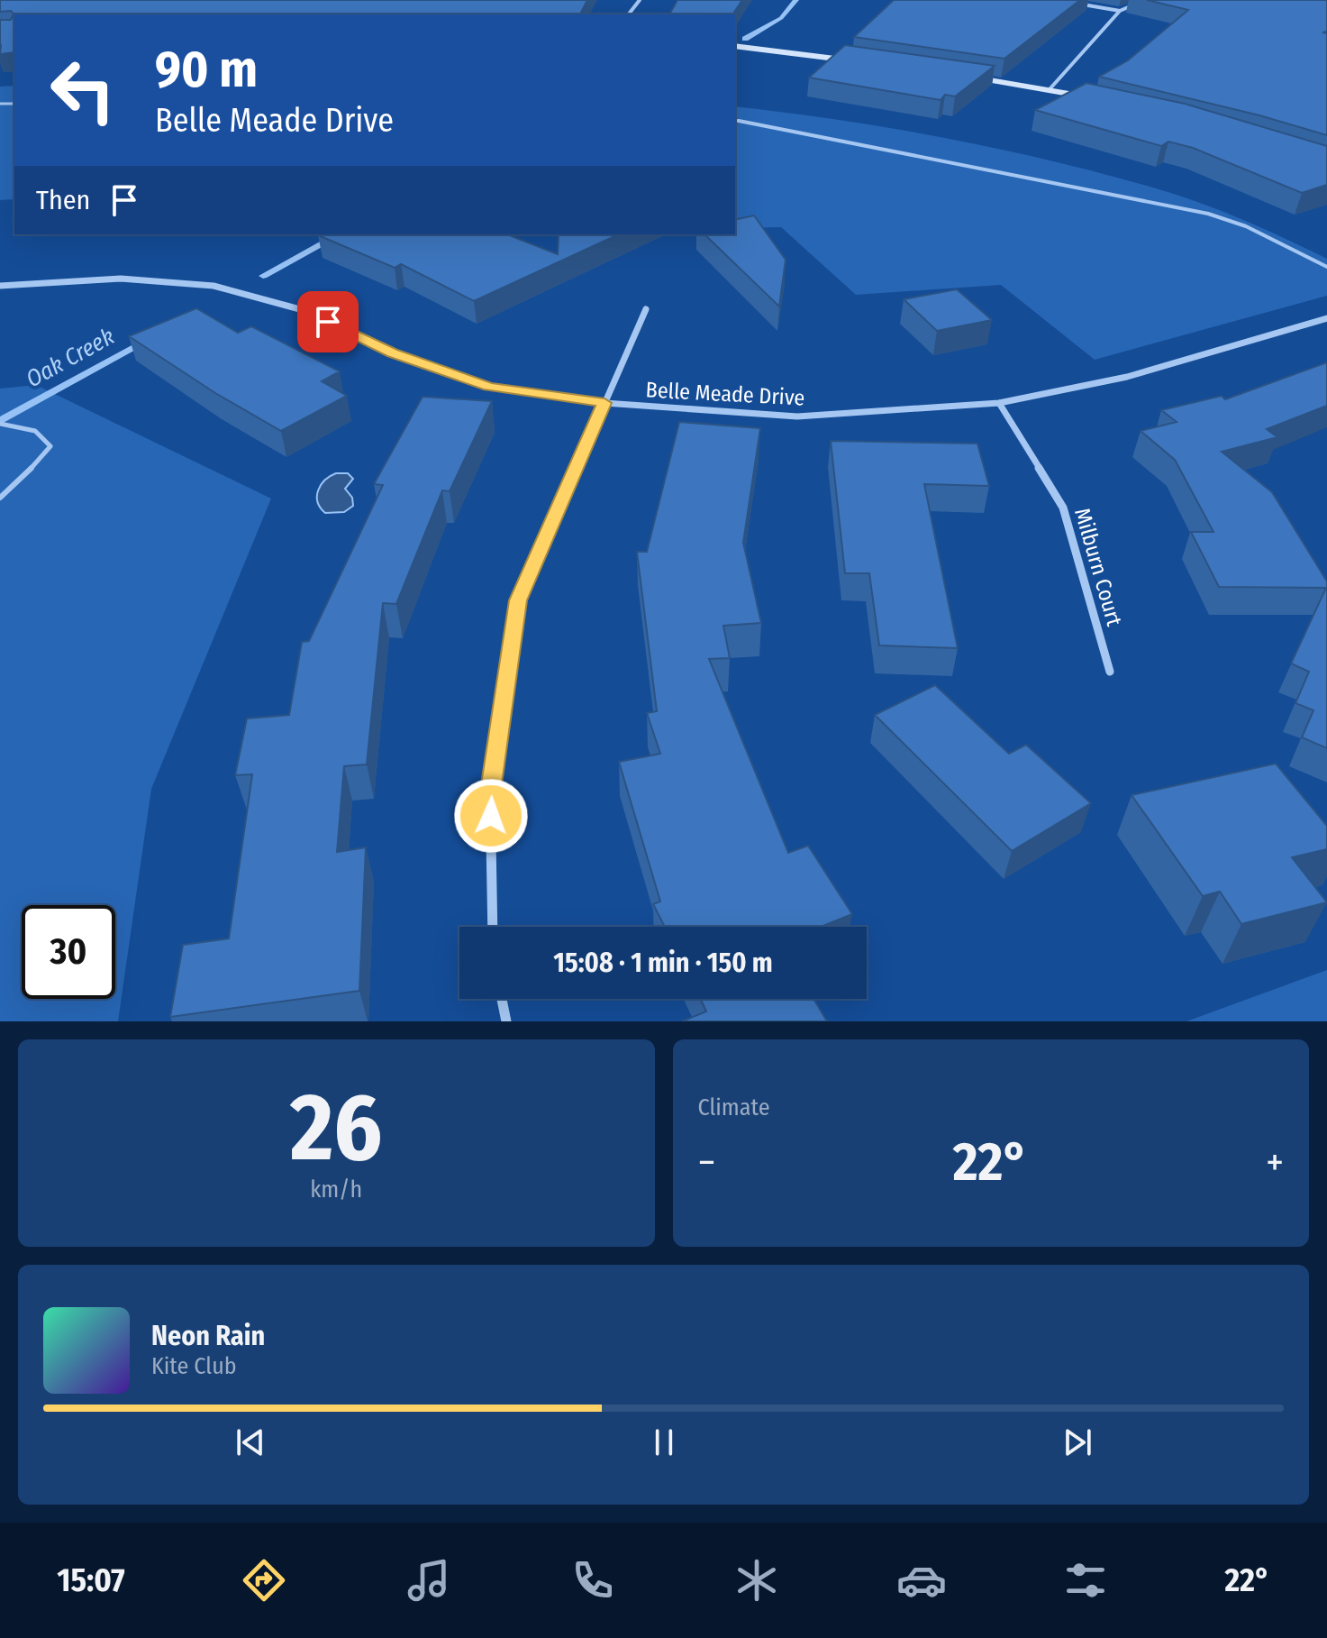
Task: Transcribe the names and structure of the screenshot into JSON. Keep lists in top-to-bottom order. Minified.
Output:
{"streets":{"street":["Belle Meade Drive","Milburn Court"]},"crossings":[["Belle Meade Drive","Milburn Court"]],"water":["Oak Creek"],"page":{"turn":["90 m","Belle Meade Drive"],"then":"Then","limit":"30","trip":"15:08 · 1 min · 150 m","tile":[["26","km/h"],"Climate"],"heat":["−","22°","+"],"song":["Neon Rain","Kite Club"],"tabs":["15:07","22°"]}}
